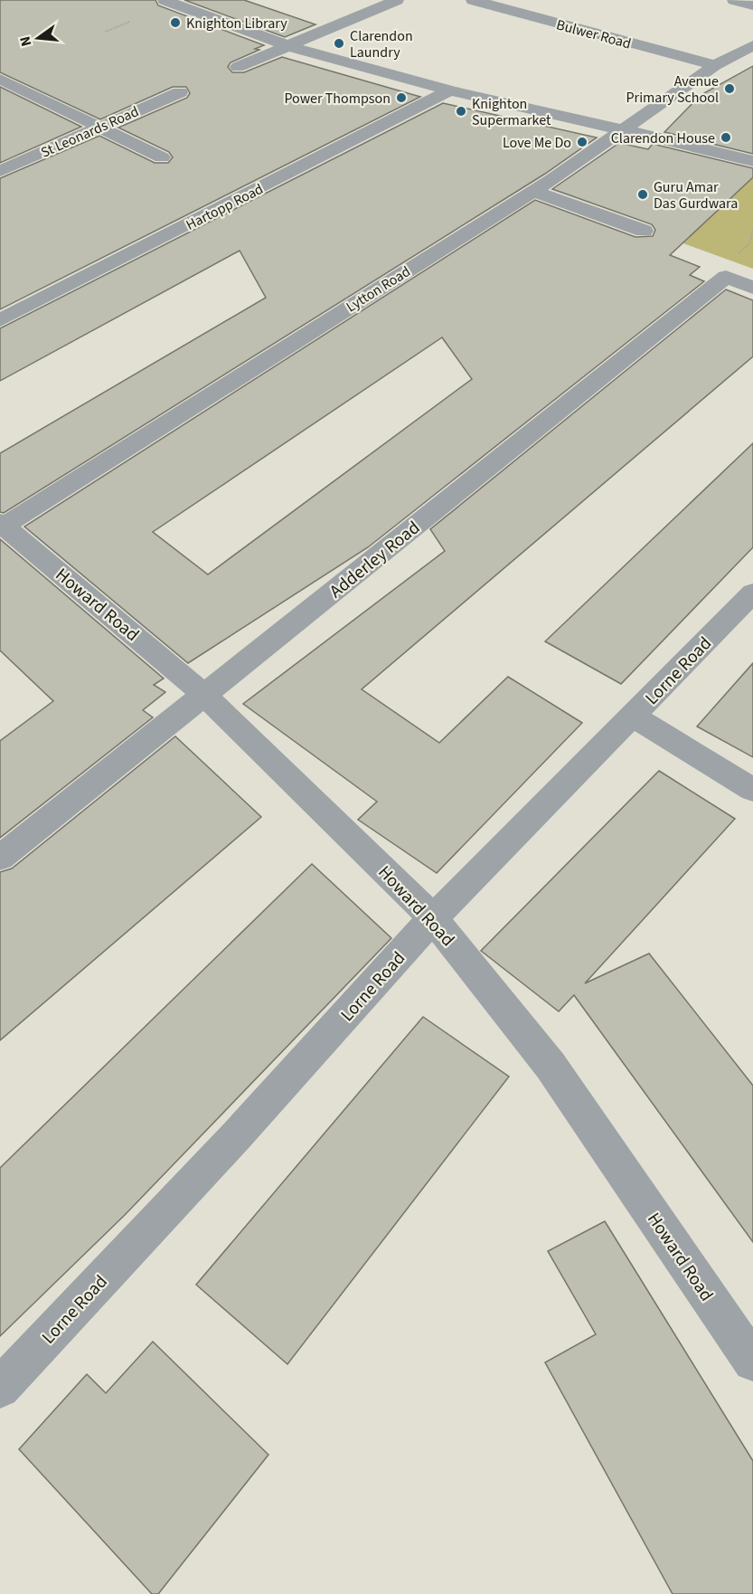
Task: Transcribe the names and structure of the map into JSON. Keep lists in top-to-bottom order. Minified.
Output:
{"streets":{"street":["Bulwer Road","St Leonards Road","Hartopp Road","Lytton Road","Adderley Road","Howard Road","Lorne Road"]},"crossings":[["Bulwer Road","Lytton Road"],["Lytton Road","Howard Road"],["Adderley Road","Howard Road"],["Howard Road","Lorne Road"]],"places":["Knighton Library","Clarendon Laundry","Avenue Primary School","Power Thompson","Knighton Supermarket","Clarendon House","Love Me Do","Guru Amar Das Gurdwara"],"north":"left"}
